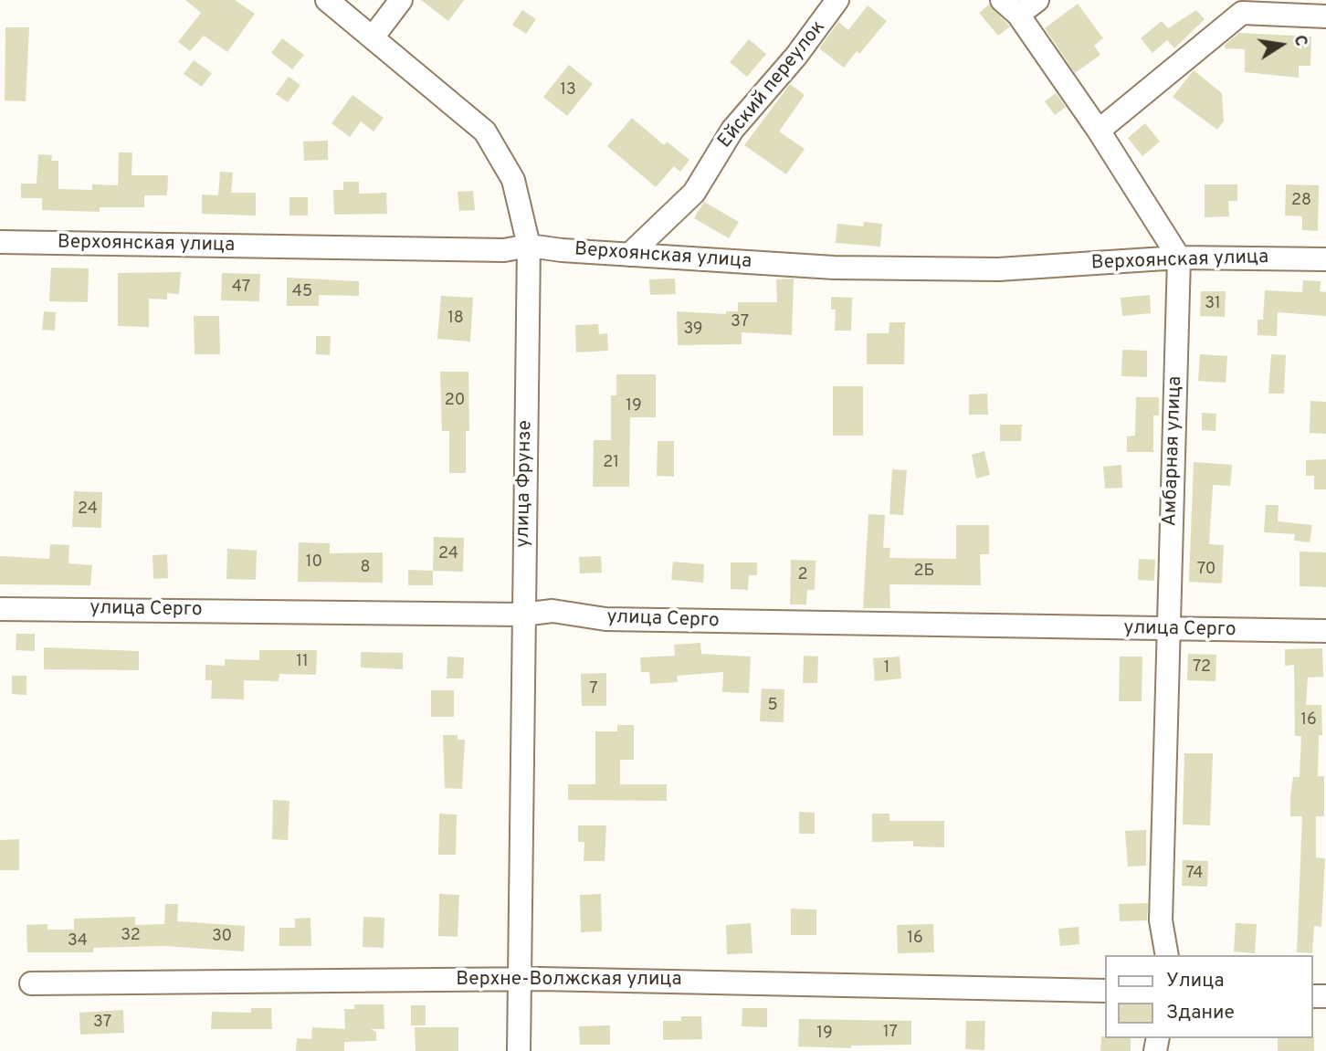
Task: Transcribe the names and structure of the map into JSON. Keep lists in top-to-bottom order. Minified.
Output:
{"streets":{"street":["Ейский переулок","Верхоянская улица","Амбарная улица","улица Фрунзе","улица Серго","Верхне-Волжская улица"]},"crossings":[["Ейский переулок","Верхоянская улица"],["Верхоянская улица","Амбарная улица"],["Верхоянская улица","улица Фрунзе"],["Амбарная улица","улица Серго"],["улица Фрунзе","улица Серго"],["улица Фрунзе","Верхне-Волжская улица"]],"house_numbers":["13","28","47","45","31","18","37","39","20","19","21","24","24","10","8","70","2Б","2","11","72","1","7","5","16","74","32","30","16","34","37","17","19"],"legend":["Улица","Здание"],"north":"right"}
